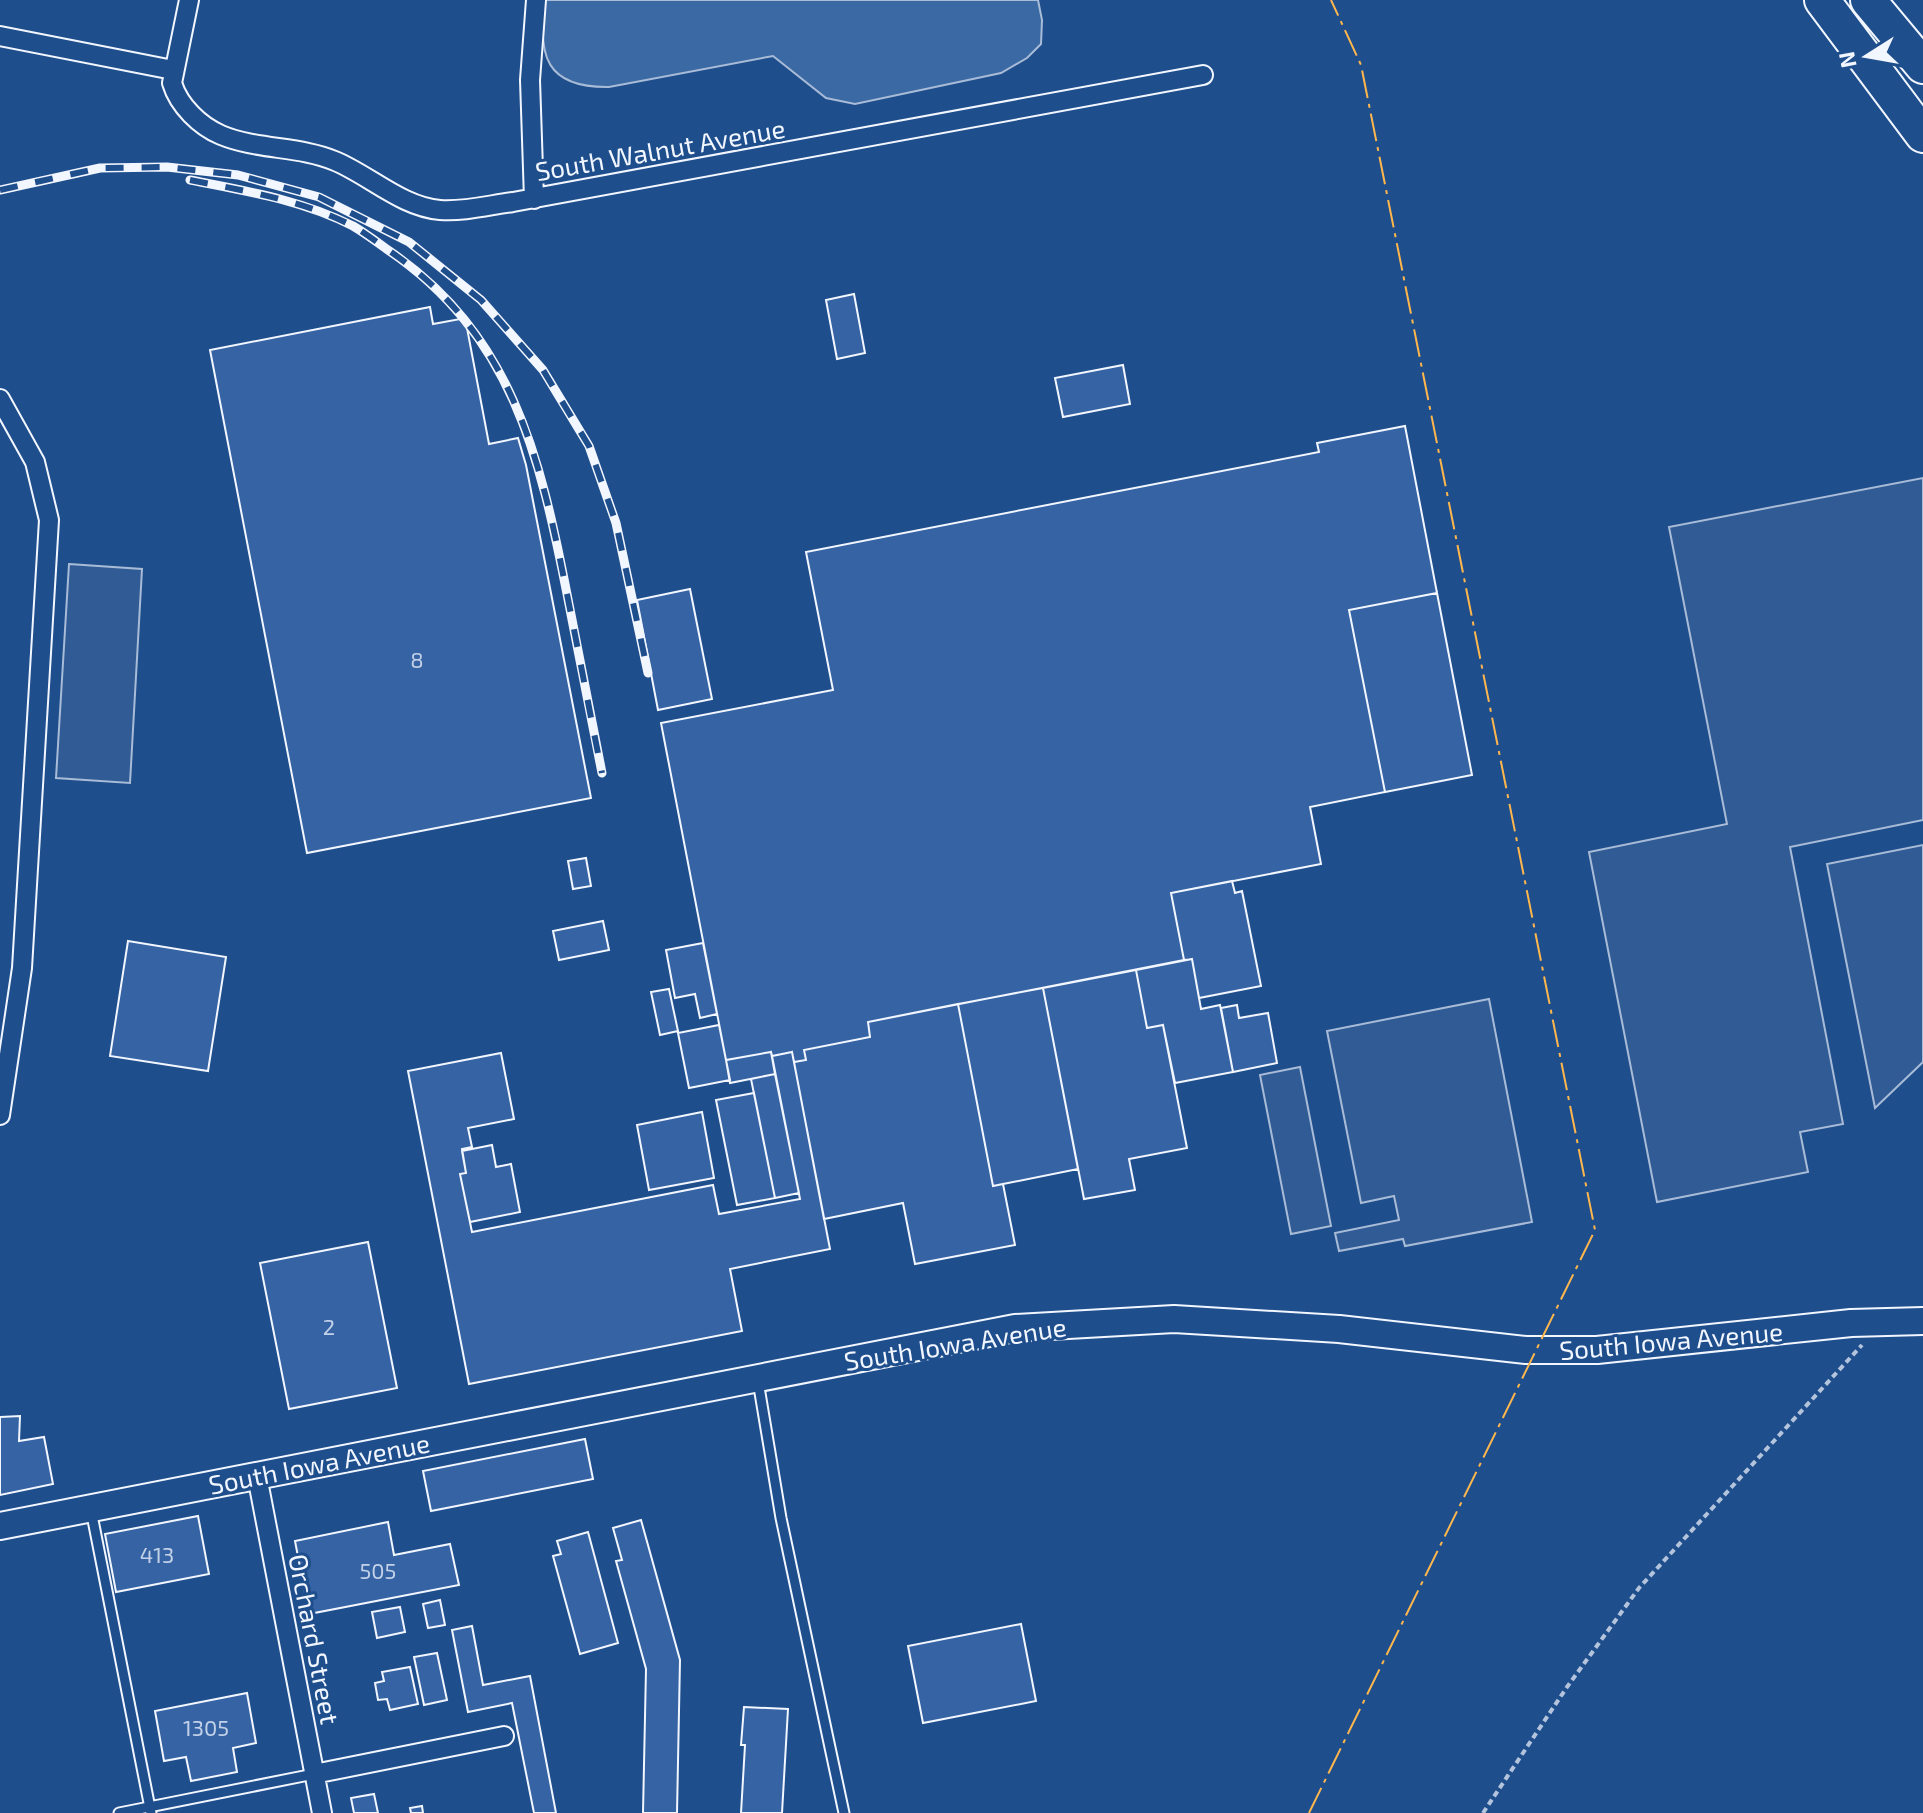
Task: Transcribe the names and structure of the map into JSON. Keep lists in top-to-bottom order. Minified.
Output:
{"streets":{"main road":["South Iowa Avenue"],"street":["South Walnut Avenue","Orchard Street"]},"crossings":[["South Iowa Avenue","Orchard Street"]],"house_numbers":["8","2","413","505","1305"],"north":"left"}
